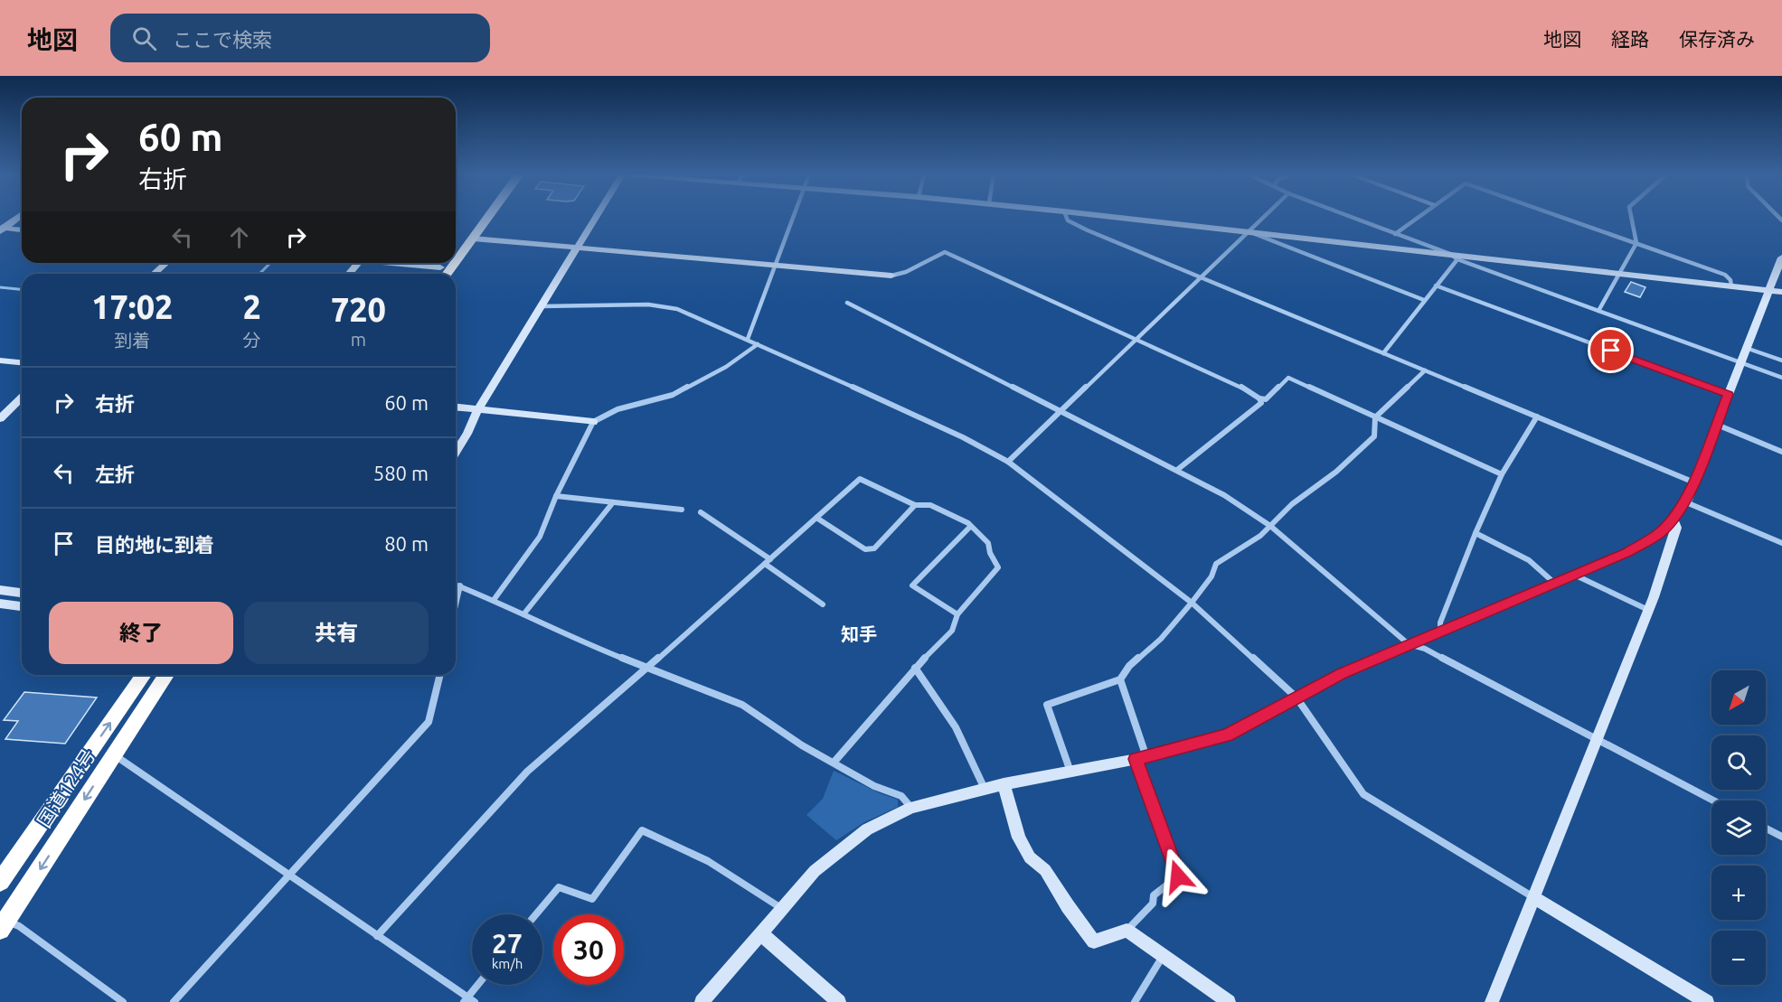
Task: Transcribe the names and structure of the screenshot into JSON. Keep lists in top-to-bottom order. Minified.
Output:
{"streets":{"highway":["国道124号"]},"districts":["知手"],"north":"bottom left","page":{"header":"地図","search":"ここで検索","nav":["地図","経路","保存済み"],"turn":["60 m","右折"],"eta":["17:02","到着","2","分","720","m"],"list":[{"name":"右折","value":"60 m"},{"name":"左折","value":"580 m"},{"name":"目的地に到着","value":"80 m"}],"buttons":["終了","共有"],"map_buttons":["+","−"],"speed":"27 km/h","limit":"30"}}
